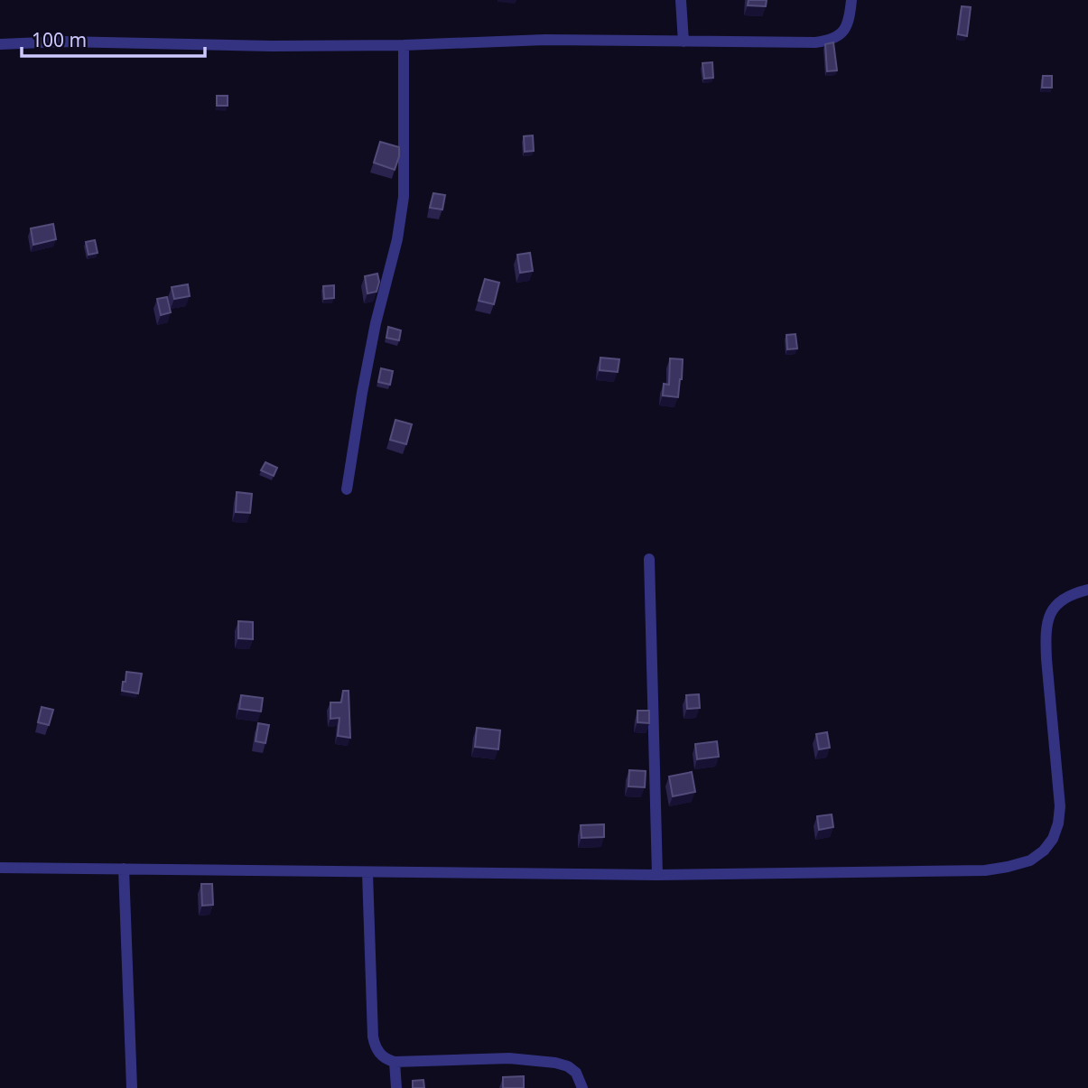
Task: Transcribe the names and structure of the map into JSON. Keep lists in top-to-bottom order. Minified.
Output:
{"scale_bar":"100 m"}
